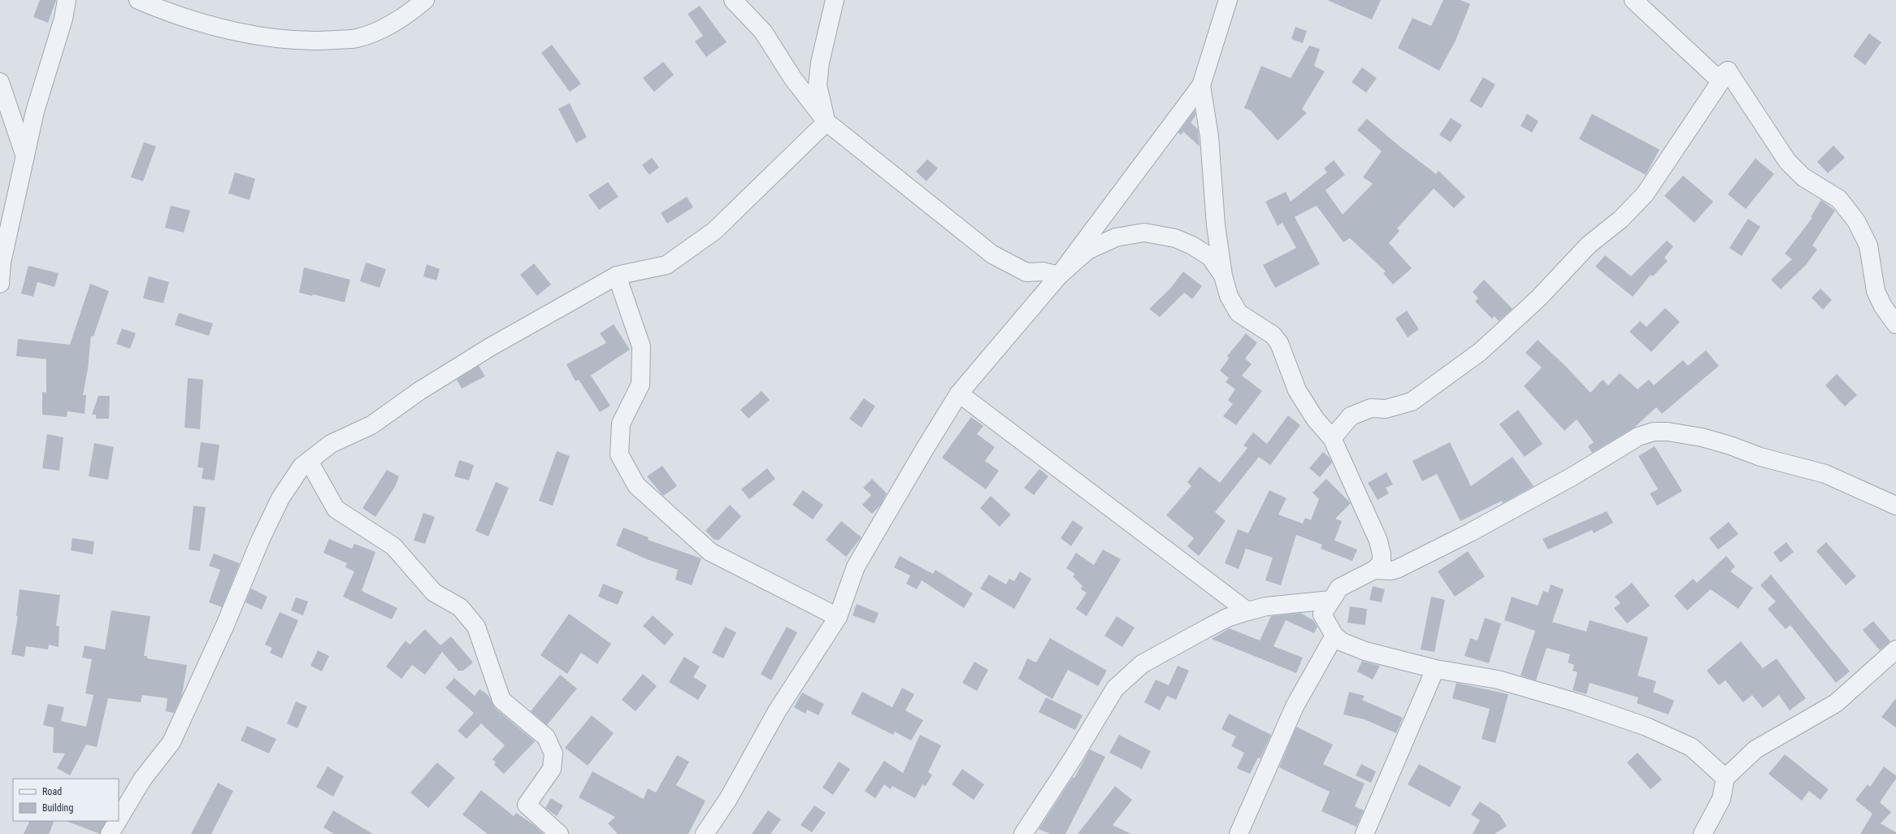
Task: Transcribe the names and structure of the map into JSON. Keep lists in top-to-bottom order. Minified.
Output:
{"legend":["Road","Building"]}
